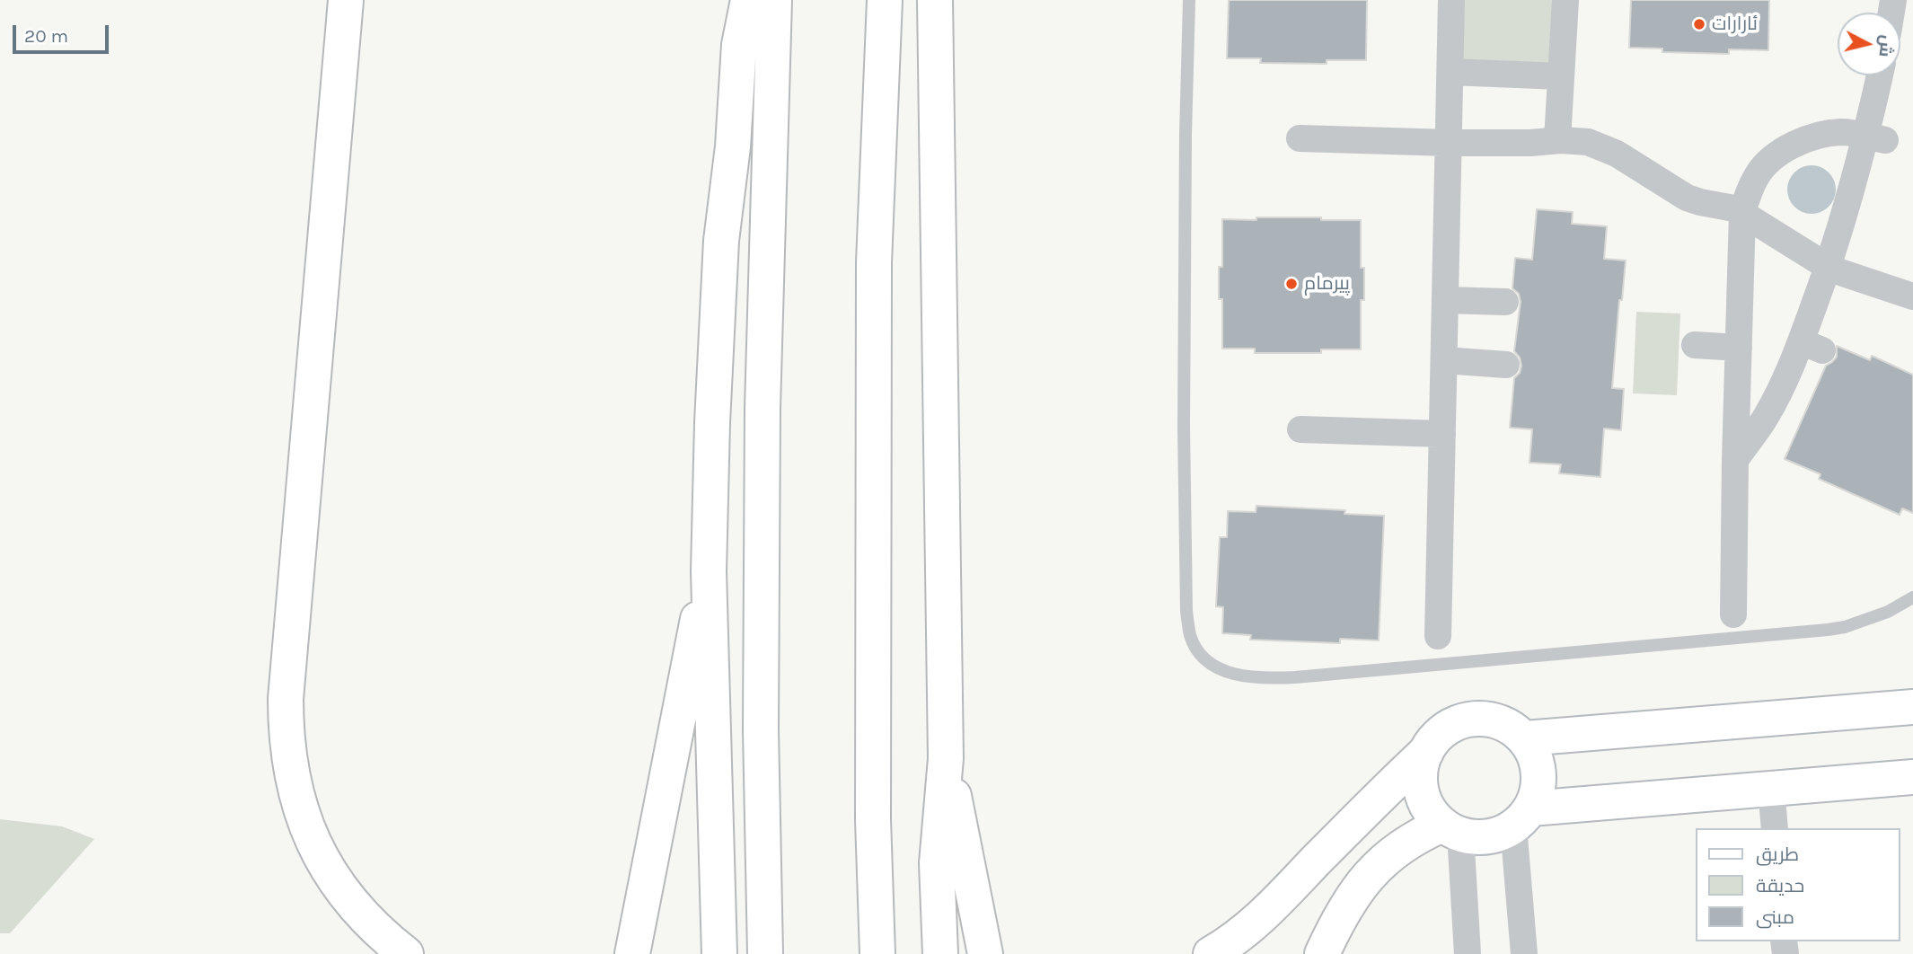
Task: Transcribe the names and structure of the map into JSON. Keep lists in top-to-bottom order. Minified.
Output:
{"places":["ئارارات","پیرمام"],"legend":["طريق","حديقة","مبنى"],"scale_bar":"20 m","north":"right"}
